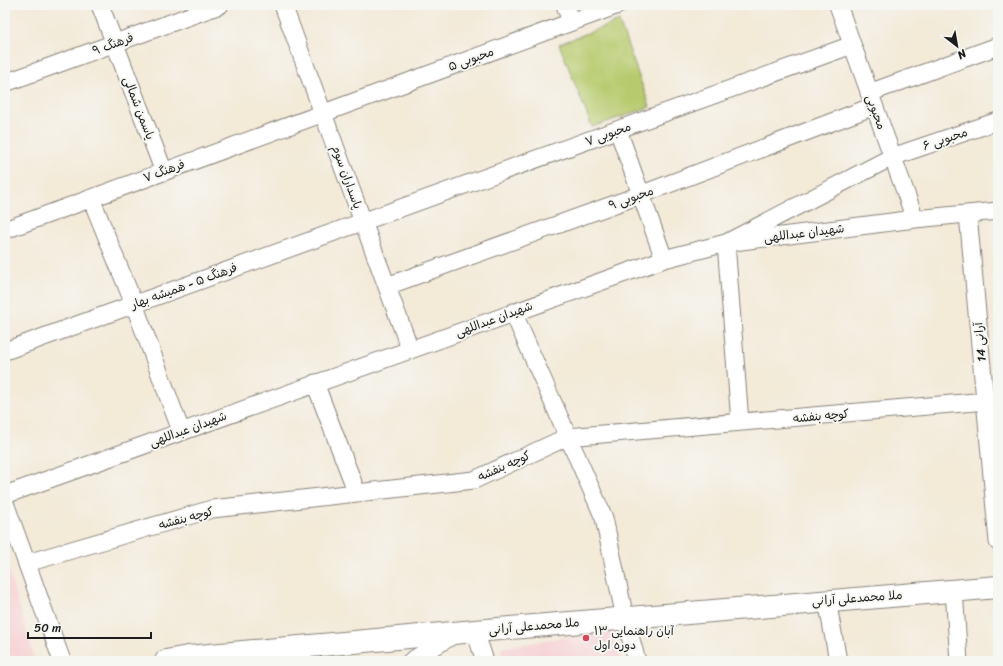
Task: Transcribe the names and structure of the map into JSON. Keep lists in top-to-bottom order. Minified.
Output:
{"streets":{"street":["فرهنگ ۹","محبوبی ۵","یاسمن شمالی","محبوبی","محبوبی ۷","محبوبی ۶","فرهنگ ۷","پاسداران سوم","محبوبی ۹","شهیدان عبداللهی","فرهنگ ۵ - همیشه بهار","آرانی 14","کوچه بنفشه","ملا محمدعلی آرانی"]},"crossings":[["فرهنگ ۹","یاسمن شمالی"],["محبوبی ۵","فرهنگ ۷"],["محبوبی ۵","پاسداران سوم"],["یاسمن شمالی","فرهنگ ۷"],["محبوبی","محبوبی ۷"],["محبوبی","محبوبی ۶"],["محبوبی","محبوبی ۹"],["محبوبی","شهیدان عبداللهی"],["محبوبی ۷","پاسداران سوم"],["محبوبی ۷","فرهنگ ۵ - همیشه بهار"],["محبوبی ۶","شهیدان عبداللهی"],["فرهنگ ۷","پاسداران سوم"],["پاسداران سوم","محبوبی ۹"],["پاسداران سوم","شهیدان عبداللهی"],["پاسداران سوم","فرهنگ ۵ - همیشه بهار"],["شهیدان عبداللهی","آرانی 14"],["آرانی 14","کوچه بنفشه"]],"places":["۱۳ آبان راهنمایی دوره اول"],"scale_bar":"50 m","north":"bottom right"}
